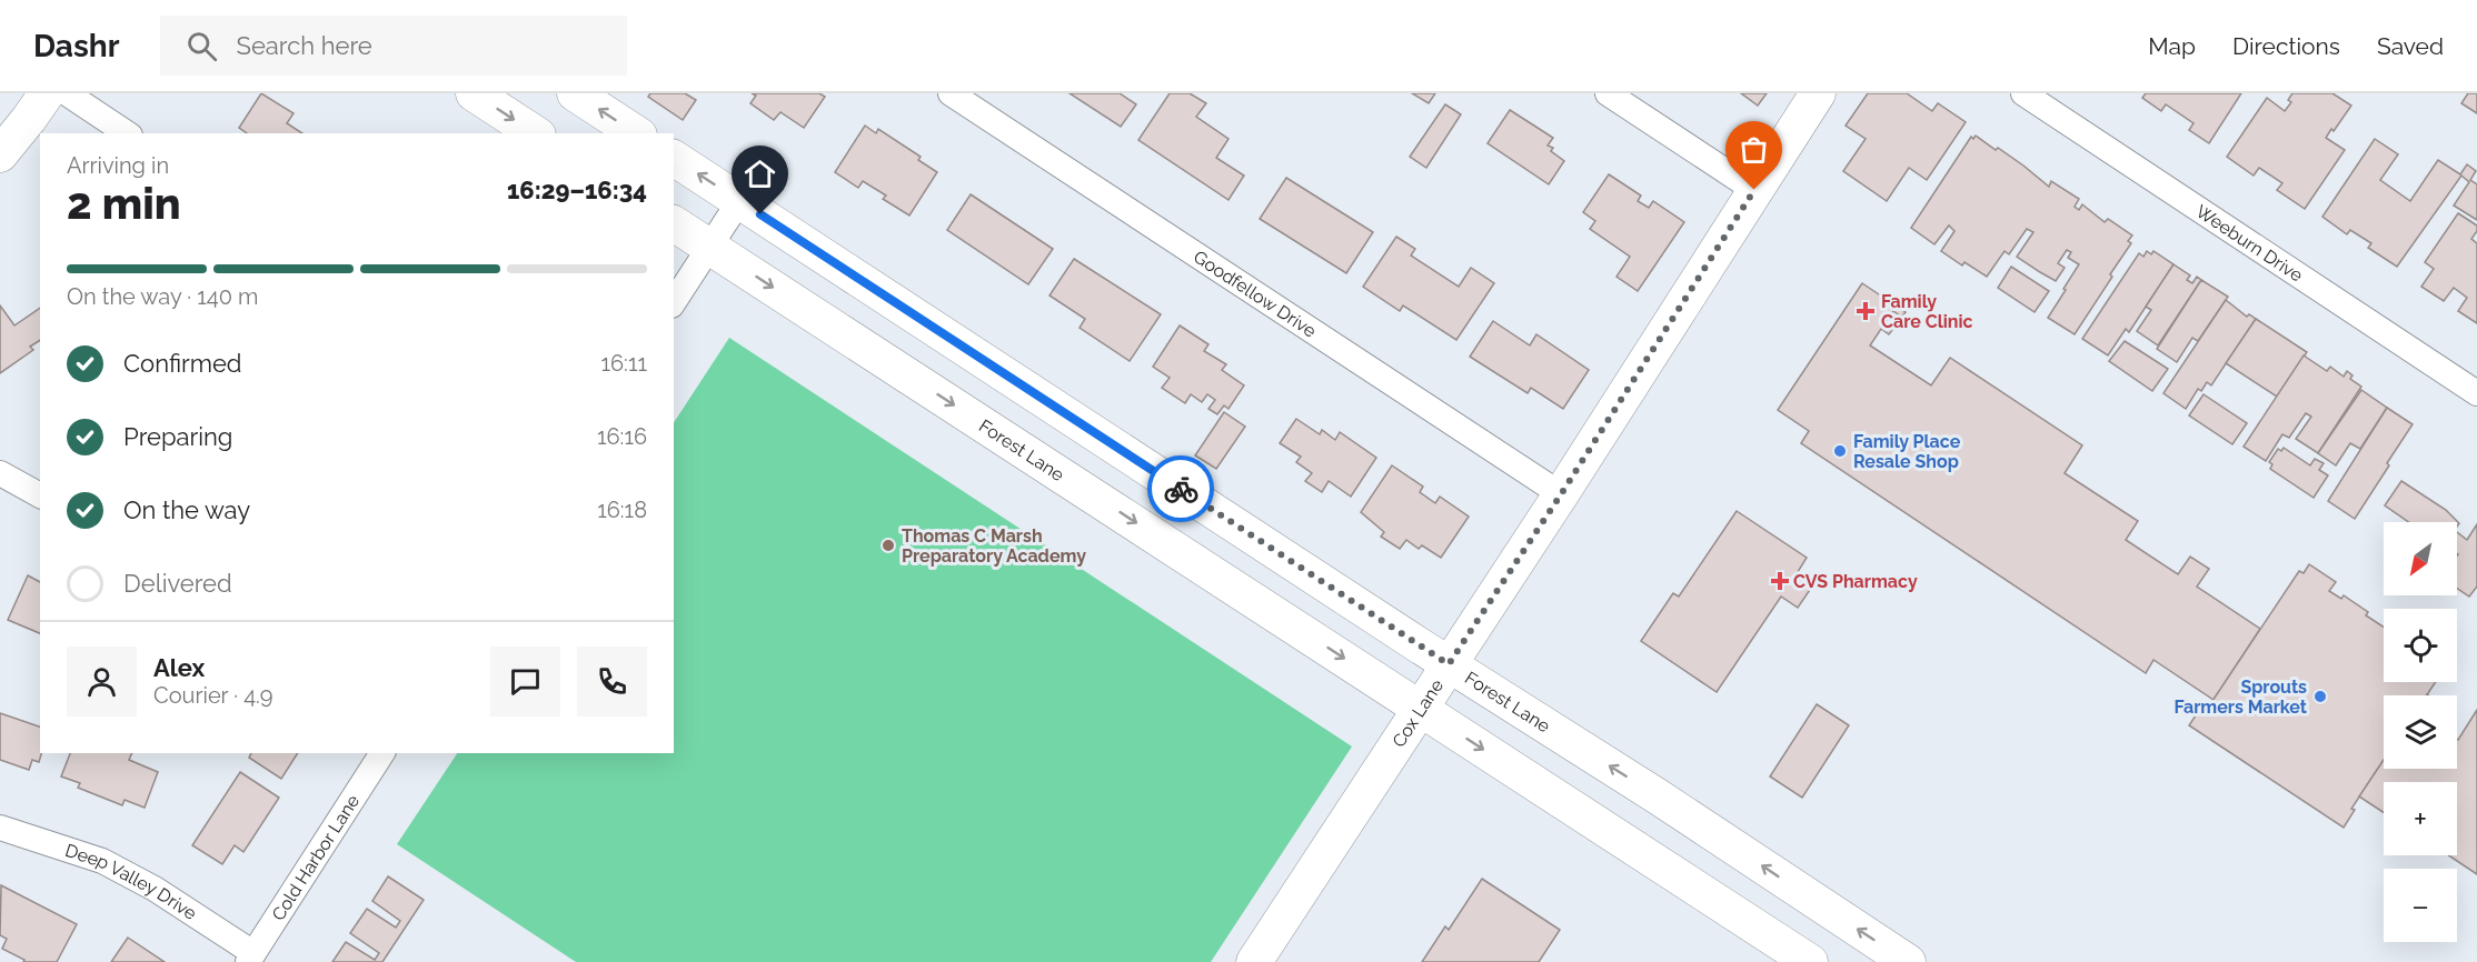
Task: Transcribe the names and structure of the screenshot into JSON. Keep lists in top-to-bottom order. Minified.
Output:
{"streets":{"main road":["Forest Lane","Cox Lane"],"street":["Weeburn Drive","Goodfellow Drive","Cold Harbor Lane","Deep Valley Drive"]},"crossings":[["Goodfellow Drive","Cox Lane"],["Forest Lane","Cox Lane"],["Cold Harbor Lane","Deep Valley Drive"]],"places":{"health":["Family Care Clinic","CVS Pharmacy"],"other":["Family Place Resale Shop","Thomas C Marsh Preparatory Academy","Sprouts Farmers Market"]},"north":"bottom left","page":{"header":"Dashr","search":"Search here","nav":["Map","Directions","Saved"],"heading":["2 min","Arriving in","16:29–16:34"],"panel":["Alex","Courier · 4.9"],"bar":"On the way · 140 m","list":[["Confirmed","16:11"],["Preparing","16:16"],["On the way","16:18"],"Delivered"],"map_buttons":["+","−"]}}
